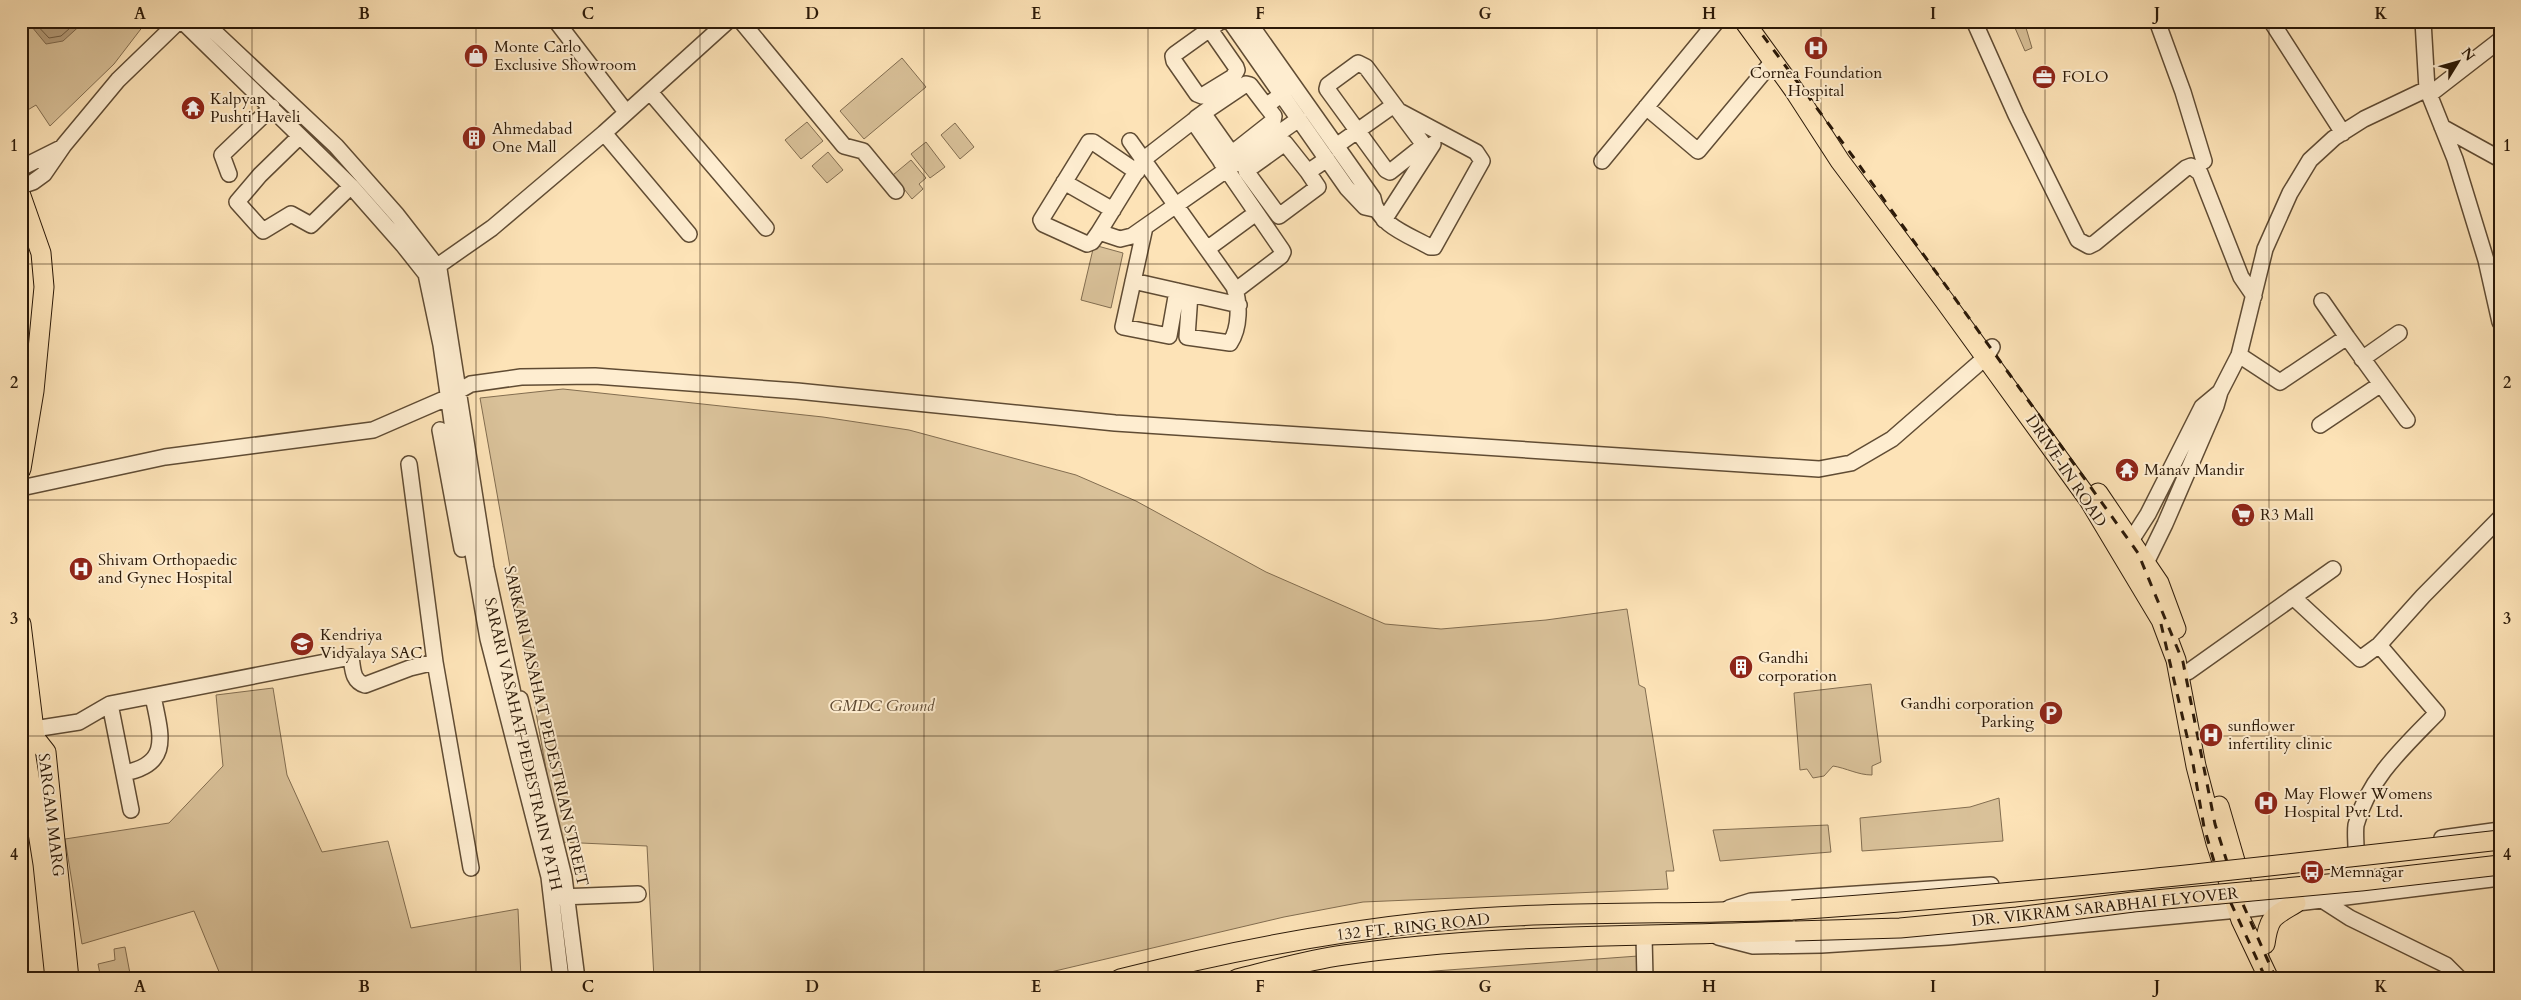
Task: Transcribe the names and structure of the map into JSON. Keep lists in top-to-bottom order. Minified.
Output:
{"streets":{"main road":["DRIVE-IN ROAD","SARGAM MARG","DR. VIKRAM SARABHAI FLYOVER","132 FT. RING ROAD"],"street":["SARKARI VASAHAT PEDESTRIAN STREET","SARARI VASAHAT PEDESTRAIN PATH"]},"crossings":[["DR. VIKRAM SARABHAI FLYOVER","132 FT. RING ROAD"]],"parks":["GMDC Ground"],"places":{"hospital":["Cornea Foundation Hospital","Shivam Orthopaedic and Gynec Hospital","sunflower infertility clinic","May Flower Womens Hospital Pvt. Ltd."],"shop":["Monte Carlo Exclusive Showroom"],"office":["FOLO"],"temple":["Kalpyan Pushti Haveli","Manav Mandir"],"building":["Ahmedabad One Mall","Gandhi corporation"],"supermarket":["R3 Mall"],"school or university":["Kendriya Vidyalaya SAC"],"parking":["Gandhi corporation Parking"],"bus stop":["Memnagar"]},"north":"top right","grid":{"columns":["A","B","C","D","E","F","G","H","I","J","K"],"rows":["1","2","3","4"]}}
